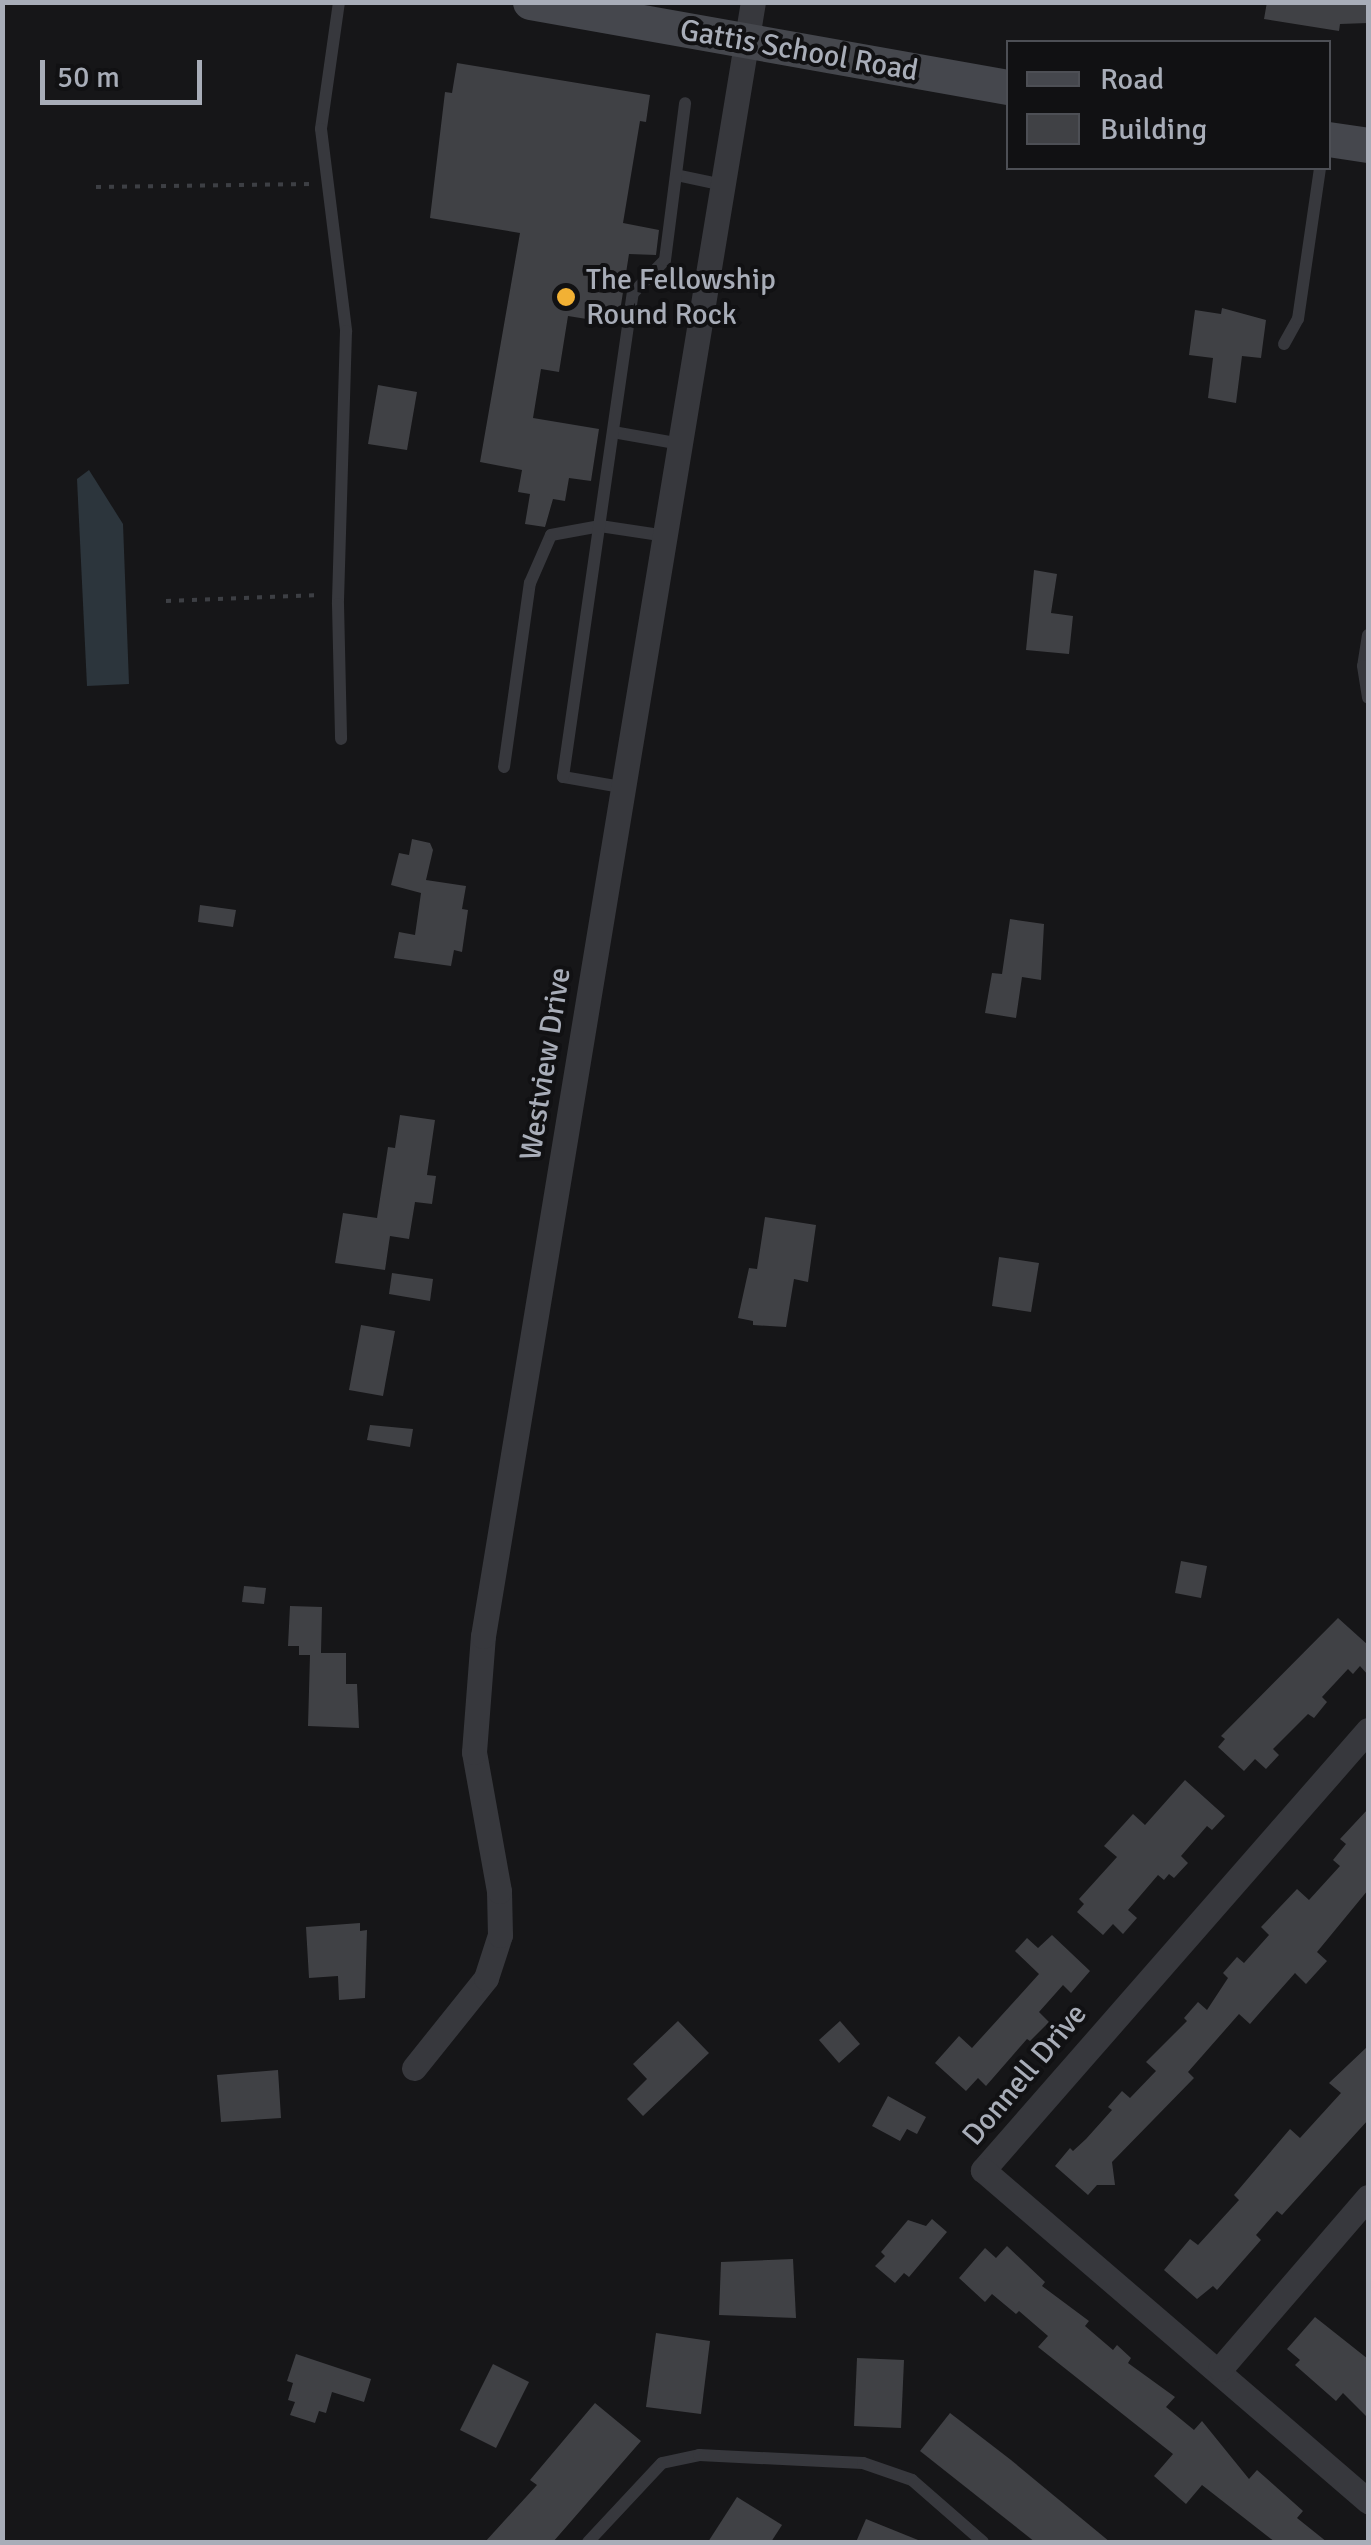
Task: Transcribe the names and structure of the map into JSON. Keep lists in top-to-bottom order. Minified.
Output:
{"streets":{"main road":["Gattis School Road"],"street":["Westview Drive","Donnell Drive"]},"crossings":[["Gattis School Road","Westview Drive"]],"places":["The Fellowship Round Rock"],"legend":["Road","Building"],"scale_bar":"50 m"}
